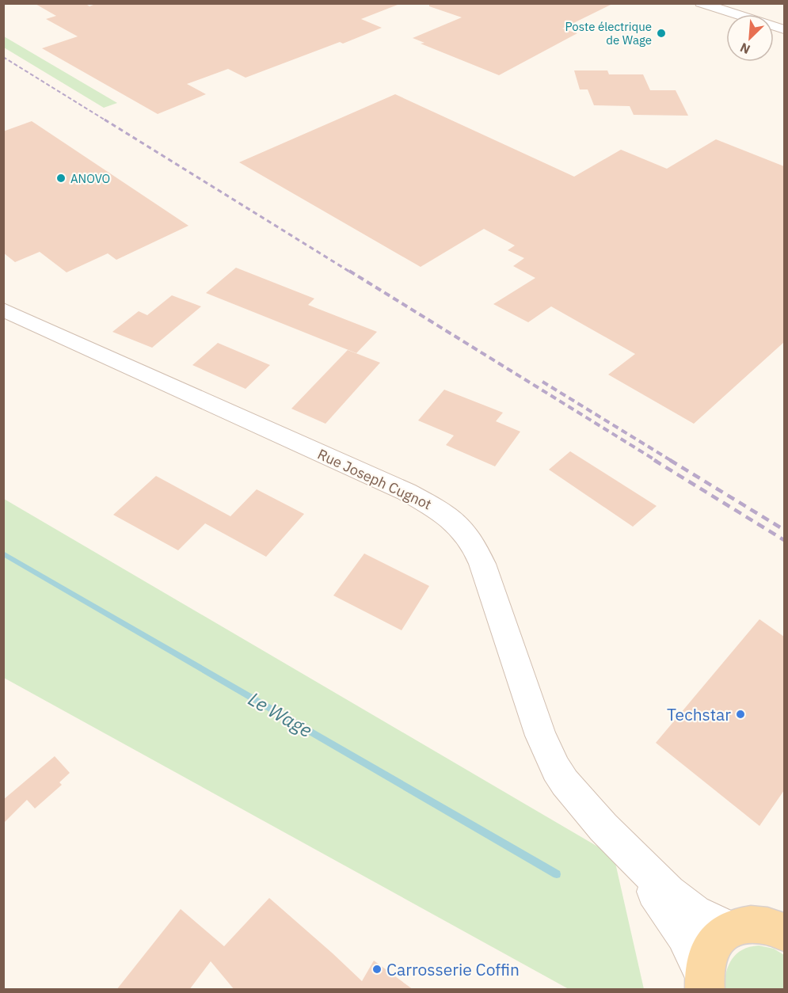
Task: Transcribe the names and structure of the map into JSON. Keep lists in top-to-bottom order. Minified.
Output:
{"streets":{"street":["Rue Joseph Cugnot"]},"water":["Le Wage"],"places":["Poste électrique de Wage","ANOVO","Techstar","Carrosserie Coffin"],"north":"bottom left"}
